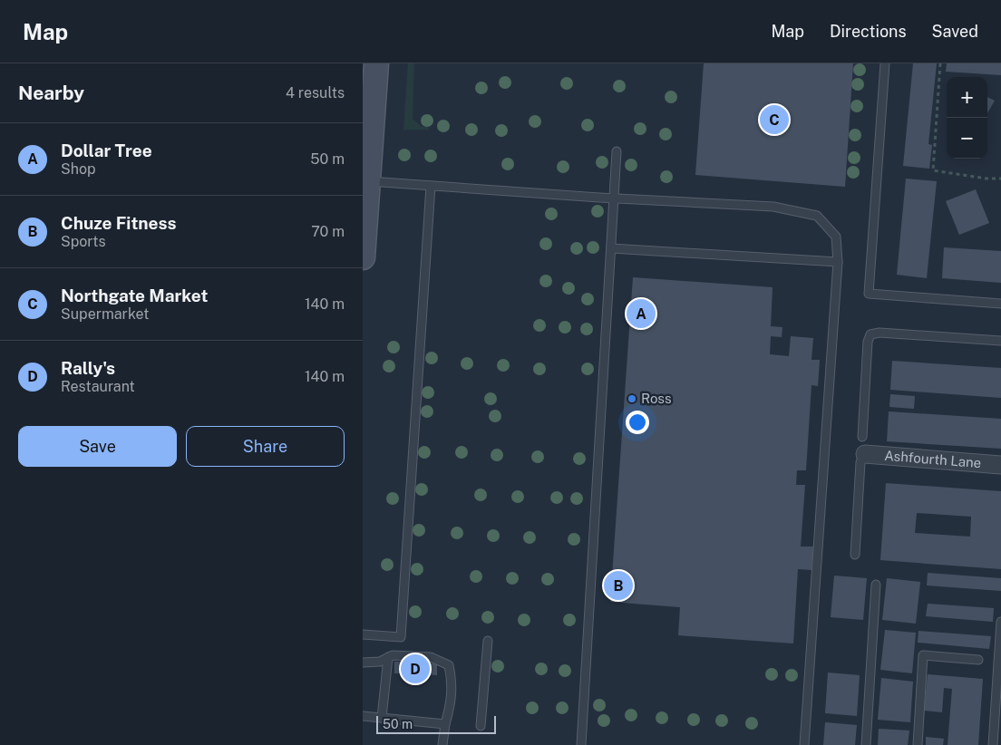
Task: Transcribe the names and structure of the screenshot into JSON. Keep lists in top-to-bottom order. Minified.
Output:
{"streets":{"street":["Ashfourth Lane"]},"places":["Ross"],"scale_bar":"50 m","page":{"header":"Map","nav":["Map","Directions","Saved"],"heading":["Nearby","4 results"],"map_buttons":["+","−"],"pins":["C","A","B","D"],"list":[{"mark":"A","name":"Dollar Tree","note":"Shop","value":"50 m"},{"mark":"B","name":"Chuze Fitness","note":"Sports","value":"70 m"},{"mark":"C","name":"Northgate Market","note":"Supermarket","value":"140 m"},{"mark":"D","name":"Rally's","note":"Restaurant","value":"140 m"}],"buttons":["Save","Share"],"scale":"50 m"}}
